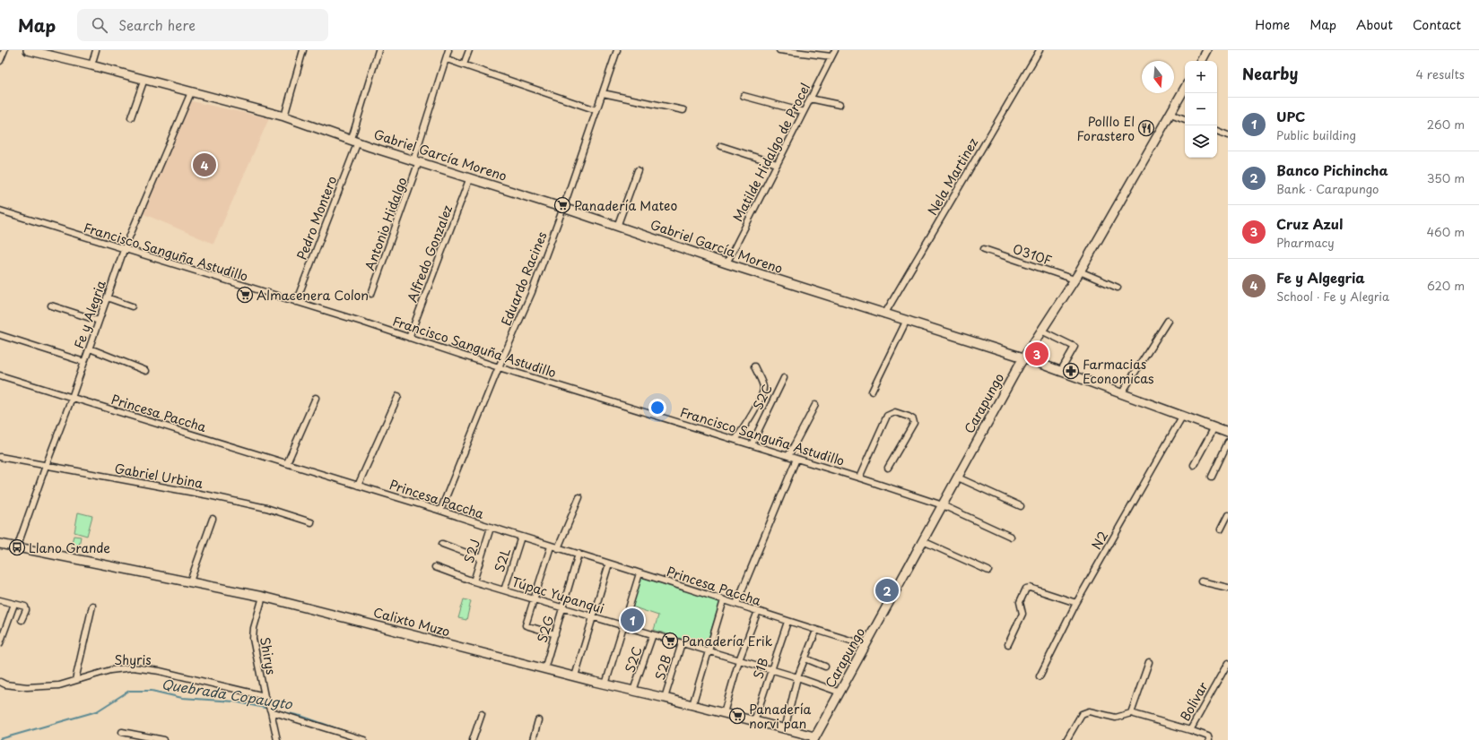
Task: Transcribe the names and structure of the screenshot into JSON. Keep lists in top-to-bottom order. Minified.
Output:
{"streets":{"street":["Matilde Hidalgo de Procel","Gabriel García Moreno","Nela Martinez","Pedro Montero","Antonio Hidalgo","Francisco Sanguña Astudillo","Alfredo Gonzalez","O310F","Eduardo Racines","Fe y Alegria","S2C","Carapungo","Princesa Paccha","Gabriel Urbina","N2","S2J","S2L","Túpac Yupanqui","Calixto Muzo","S2G","Shirys","Shyris","S2B","S1B","Bolivar"]},"crossings":[["Matilde Hidalgo de Procel","Gabriel García Moreno"],["Gabriel García Moreno","Nela Martinez"],["Gabriel García Moreno","Pedro Montero"],["Gabriel García Moreno","Antonio Hidalgo"],["Gabriel García Moreno","Alfredo Gonzalez"],["Gabriel García Moreno","Eduardo Racines"],["Gabriel García Moreno","Fe y Alegria"],["Gabriel García Moreno","Carapungo"],["Gabriel García Moreno","N2"],["Pedro Montero","Francisco Sanguña Astudillo"],["Francisco Sanguña Astudillo","Alfredo Gonzalez"],["Francisco Sanguña Astudillo","Eduardo Racines"],["Francisco Sanguña Astudillo","Fe y Alegria"],["Francisco Sanguña Astudillo","S2C"],["Francisco Sanguña Astudillo","Carapungo"],["O310F","Carapungo"],["Eduardo Racines","Princesa Paccha"],["Fe y Alegria","Princesa Paccha"],["Fe y Alegria","Gabriel Urbina"],["Fe y Alegria","Calixto Muzo"],["S2C","Túpac Yupanqui"],["S2C","Calixto Muzo"],["Carapungo","Princesa Paccha"],["Carapungo","Túpac Yupanqui"],["Carapungo","Calixto Muzo"],["Princesa Paccha","S2J"],["Princesa Paccha","S2L"],["Princesa Paccha","S2G"],["Princesa Paccha","S1B"],["S2J","Túpac Yupanqui"],["S2L","Túpac Yupanqui"],["Túpac Yupanqui","S2G"],["Túpac Yupanqui","S2B"],["Túpac Yupanqui","S1B"],["Calixto Muzo","S2G"],["Calixto Muzo","Shirys"],["Calixto Muzo","S2B"],["Calixto Muzo","S1B"],["Shirys","Shyris"]],"water":["Quebrada Copaugto"],"places":{"restaurant":["Polllo El Forastero"],"supermarket":["Panadería Mateo","Almacenera Colon","Panadería Erik","Panadería norvi pan"],"pharmacy":["Farmacias Economicas"],"bus stop":["Llano Grande"]},"north":"bottom","page":{"header":"Map","search":"Search here","nav":["Home","Map","About","Contact"],"heading":["Nearby","4 results"],"map_buttons":["+","−"],"list":[{"mark":"1","name":"UPC","note":"Public building","value":"260 m"},{"mark":"2","name":"Banco Pichincha","note":"Bank · Carapungo","value":"350 m"},{"mark":"3","name":"Cruz Azul","note":"Pharmacy","value":"460 m"},{"mark":"4","name":"Fe y Algegria","note":"School · Fe y Alegria","value":"620 m"}],"pins":["4","3","2","1"]}}
